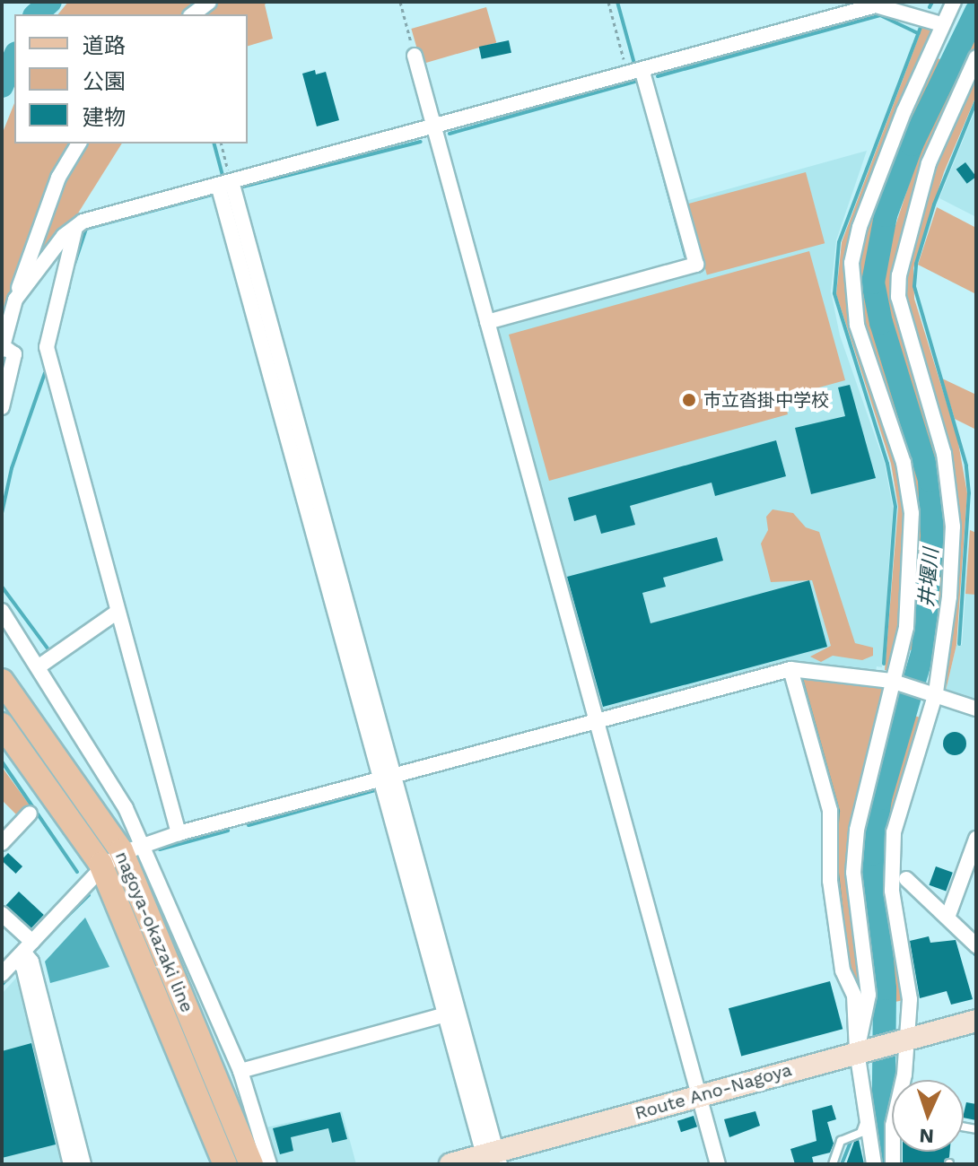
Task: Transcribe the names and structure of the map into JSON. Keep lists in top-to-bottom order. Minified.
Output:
{"streets":{"main road":["nagoya-okazaki line","Route Ano-Nagoya"]},"water":["井堰川"],"places":["市立沓掛中学校"],"legend":["道路","公園","建物"],"north":"bottom"}
